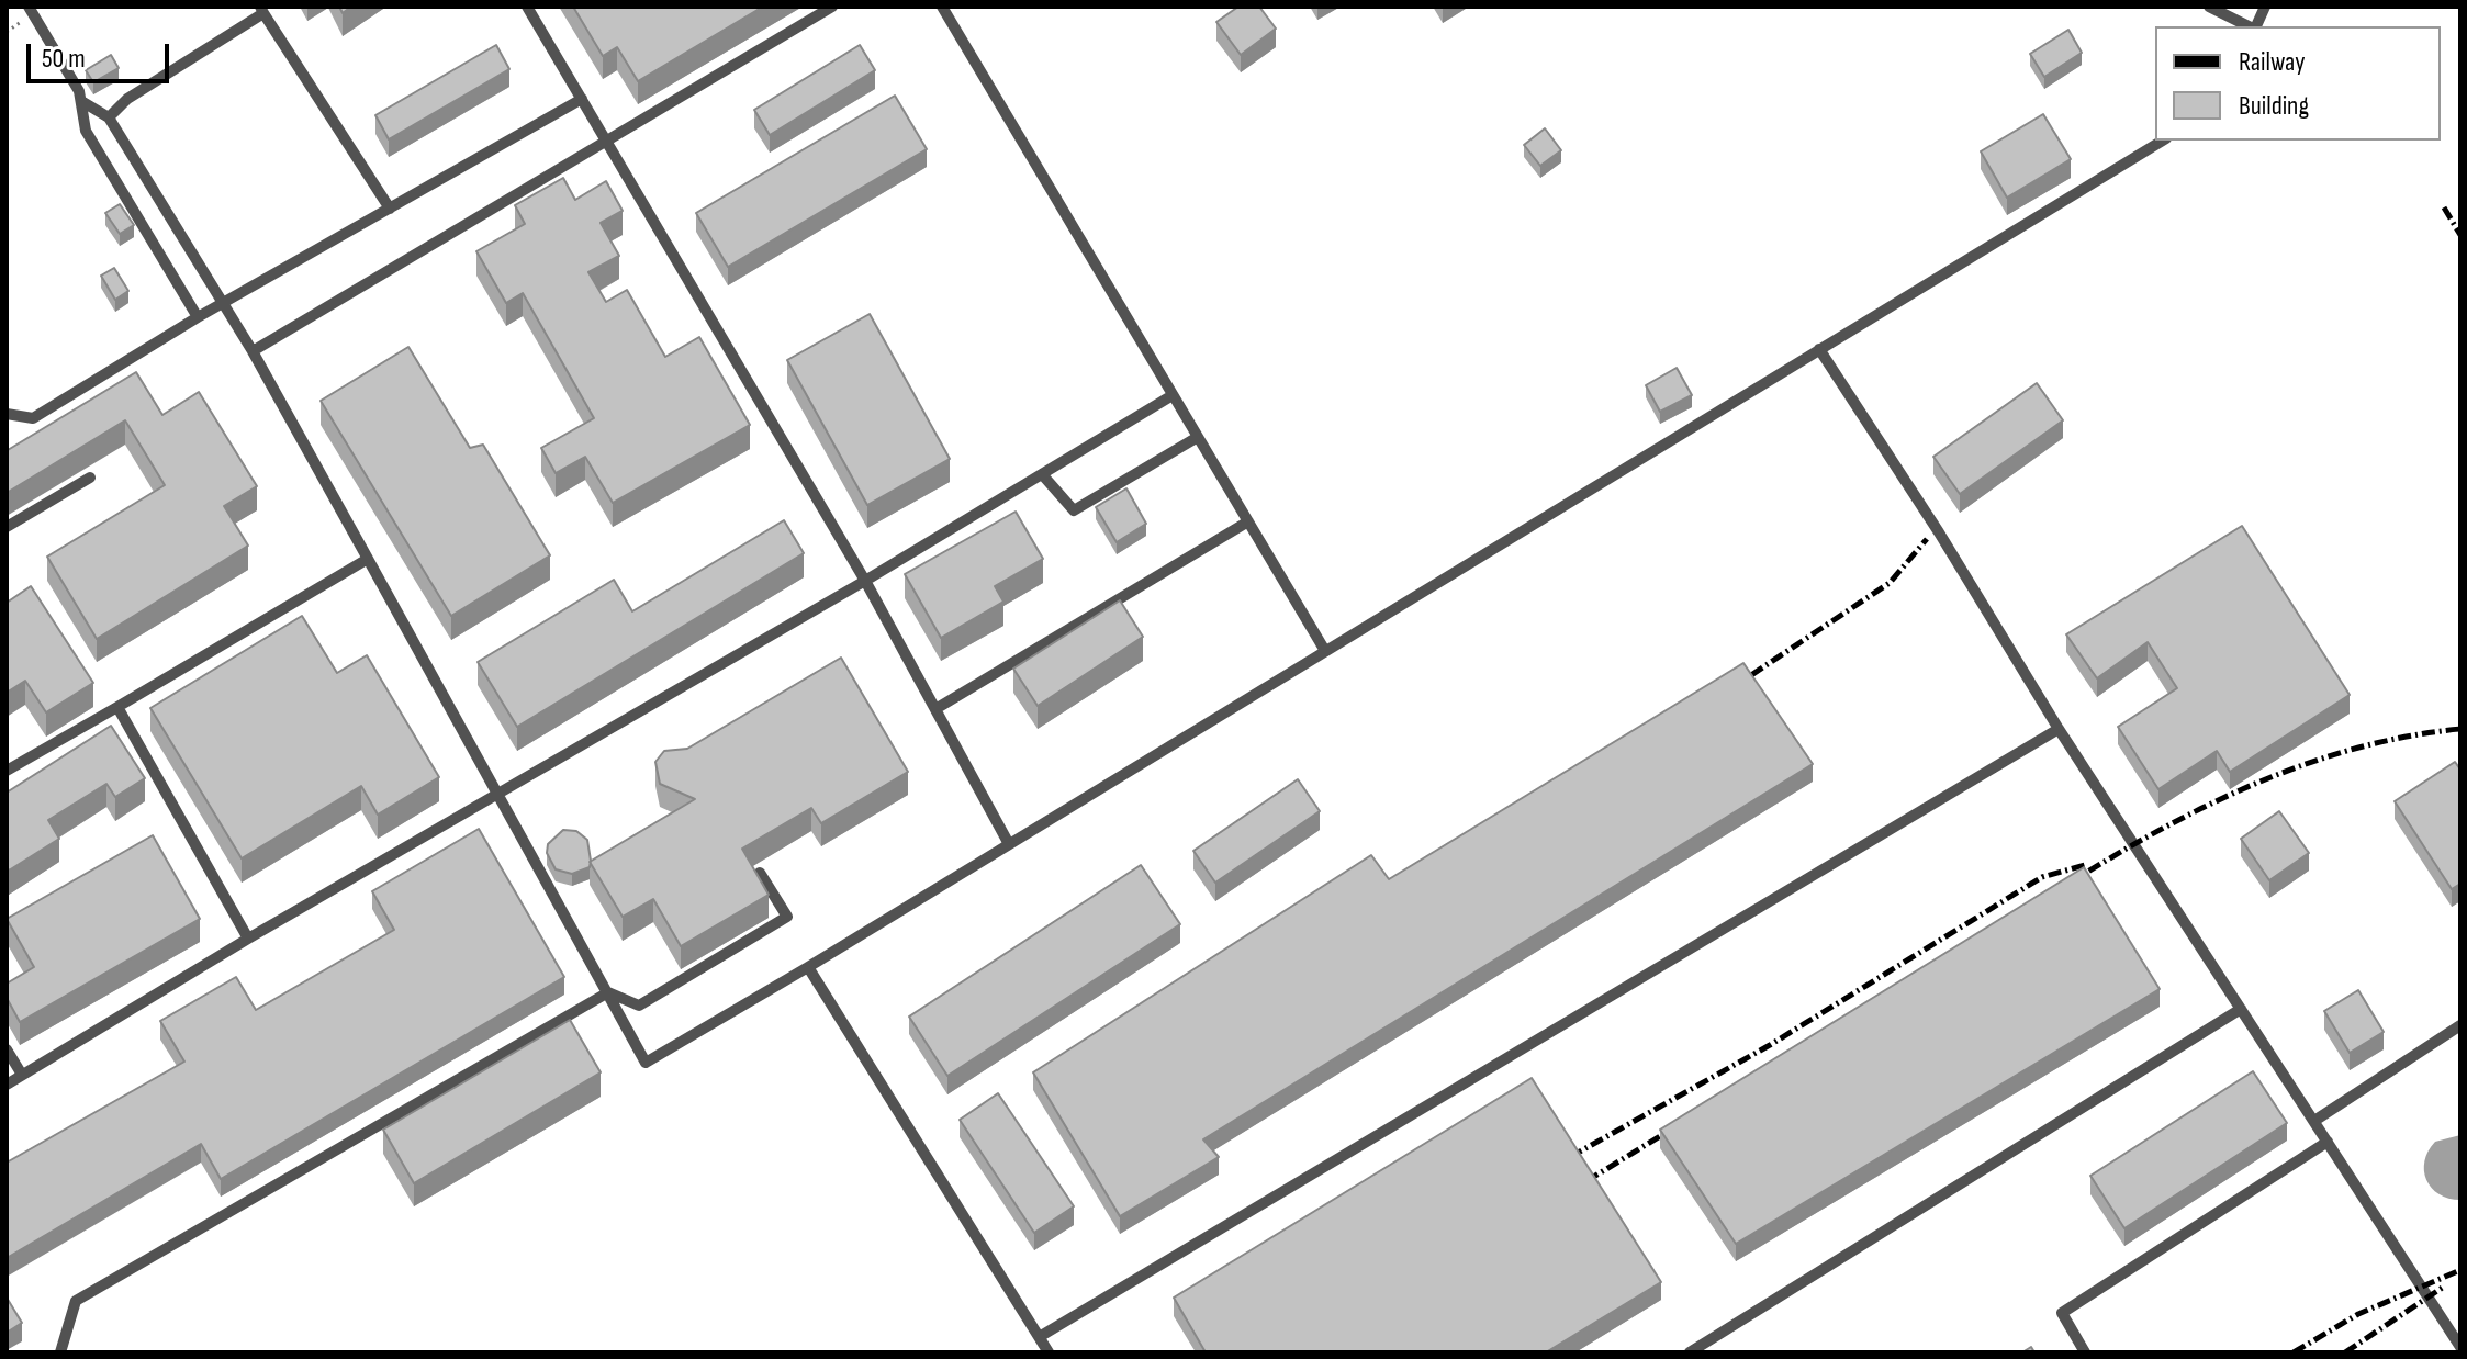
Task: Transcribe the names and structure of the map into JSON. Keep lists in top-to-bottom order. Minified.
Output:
{"legend":["Railway","Building"],"scale_bar":"50 m"}
